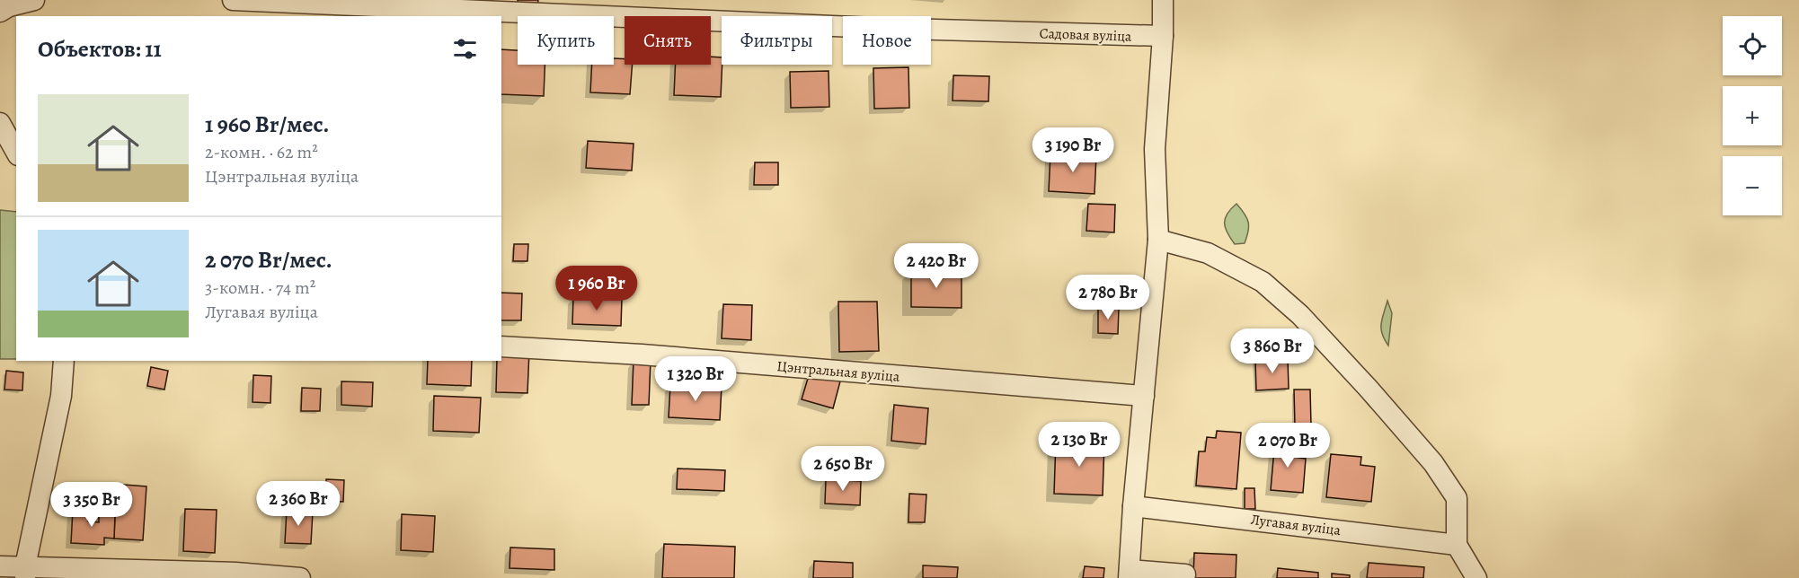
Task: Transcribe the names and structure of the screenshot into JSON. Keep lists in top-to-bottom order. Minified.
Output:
{"streets":{"street":["Садовая вуліца","Цэнтральная вуліца","Лугавая вуліца"]},"page":{"map_buttons":["+","−"],"chip":["Купить","Снять","Фильтры","Новое"],"heading":"Объектов: 11","list":[{"name":"1 960 Br/мес.","note":"2-комн. · 62 m² · Цэнтральная вуліца"},{"name":"2 070 Br/мес.","note":"3-комн. · 74 m² · Лугавая вуліца"}],"price":["3 190 Br","2 420 Br","1 960 Br","2 780 Br","3 860 Br","1 320 Br","2 130 Br","2 070 Br","2 650 Br","2 360 Br","3 350 Br"]}}
